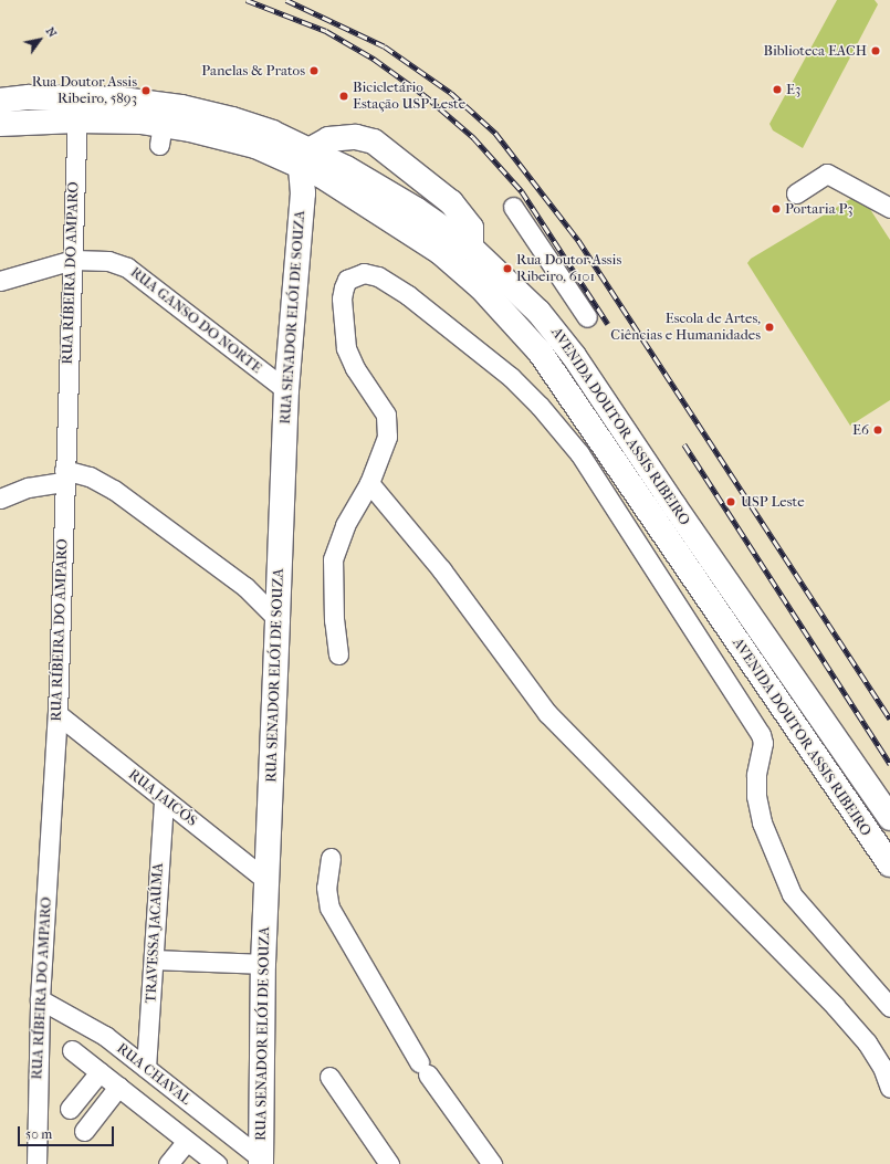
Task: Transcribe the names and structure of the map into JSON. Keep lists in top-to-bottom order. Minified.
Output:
{"streets":{"main road":["RUA SENADOR ELÓI DE SOUZA","AVENIDA DOUTOR ASSIS RIBEIRO"],"street":["RUA RÍBEIRA DO AMPARO","RUA GANSO DO NORTE","RUA JAICÓS","TRAVESSA JACAÚMA","RUA CHAVAL"]},"crossings":[["RUA RÍBEIRA DO AMPARO","RUA GANSO DO NORTE"],["RUA RÍBEIRA DO AMPARO","AVENIDA DOUTOR ASSIS RIBEIRO"],["RUA RÍBEIRA DO AMPARO","RUA JAICÓS"],["RUA RÍBEIRA DO AMPARO","RUA CHAVAL"],["RUA SENADOR ELÓI DE SOUZA","RUA GANSO DO NORTE"],["RUA SENADOR ELÓI DE SOUZA","AVENIDA DOUTOR ASSIS RIBEIRO"],["RUA SENADOR ELÓI DE SOUZA","RUA JAICÓS"],["RUA SENADOR ELÓI DE SOUZA","RUA CHAVAL"],["RUA JAICÓS","TRAVESSA JACAÚMA"],["TRAVESSA JACAÚMA","RUA CHAVAL"]],"places":["Biblioteca EACH","Panelas & Pratos","E3","Rua Doutor Assis Ribeiro, 5893","Bicicletário Estação USP Leste","Portaria P3","Rua Doutor Assis Ribeiro, 6101","Escola de Artes, Ciências e Humanidades","E6","USP Leste"],"scale_bar":"50 m","north":"top right"}
